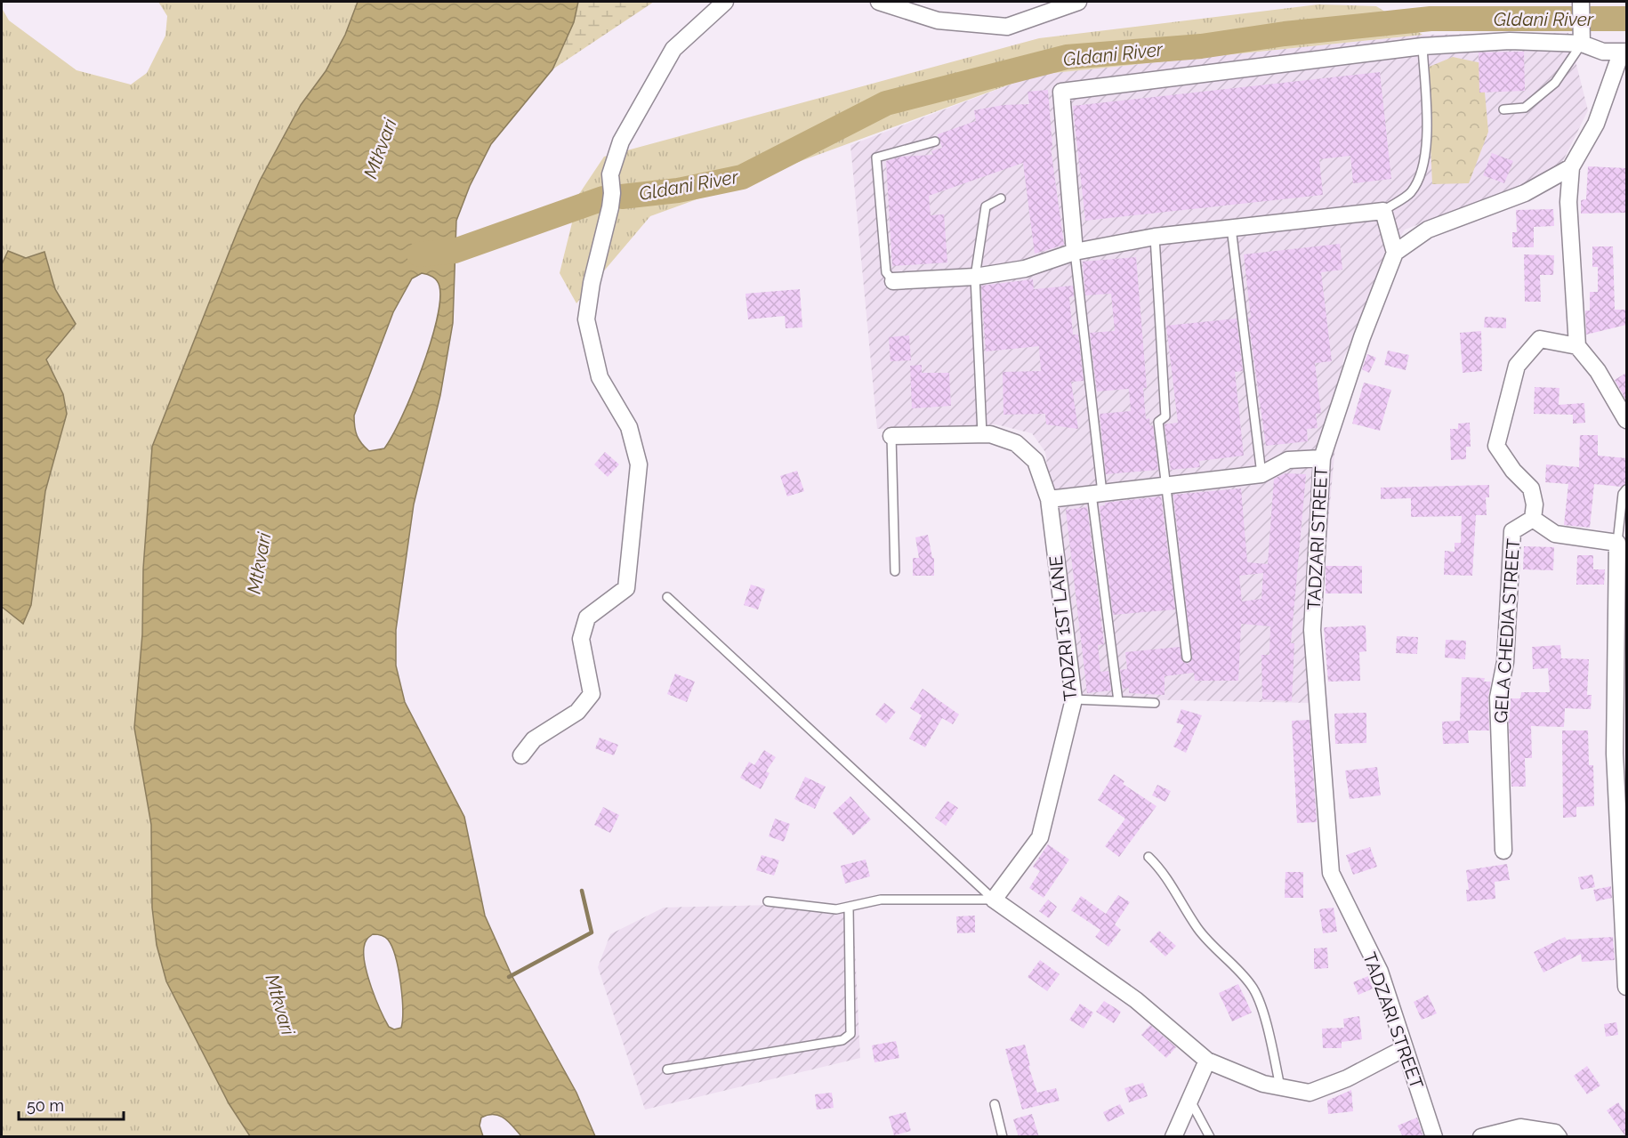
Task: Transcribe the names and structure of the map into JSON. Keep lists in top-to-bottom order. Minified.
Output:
{"streets":{"street":["TADZARI STREET","TADZRI 1ST LANE","GELA CHEDIA STREET"]},"water":["Gldani River","Mtkvari"],"scale_bar":"50 m"}
